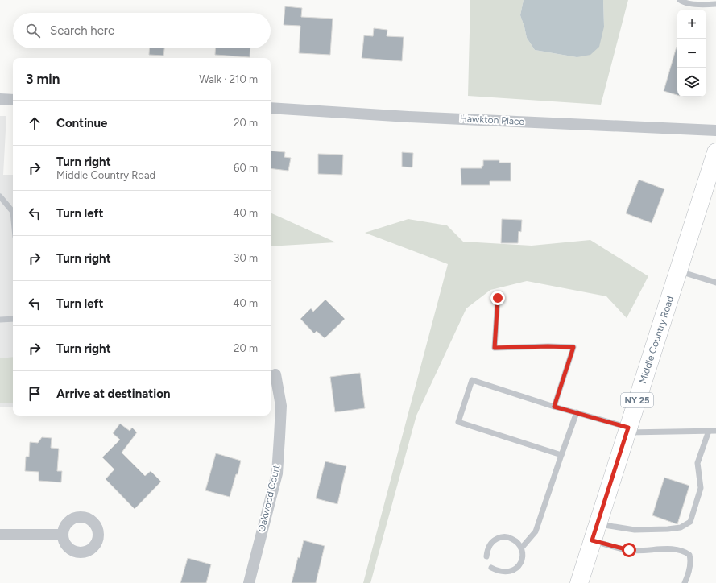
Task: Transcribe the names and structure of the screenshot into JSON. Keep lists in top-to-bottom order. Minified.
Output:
{"streets":{"main road":["Middle Country Road","NY 25"],"street":["Hawkton Place","Oakwood Court"]},"page":{"map_buttons":["+","−"],"search":"Search here","heading":["3 min","Walk · 210 m"],"list":[["Continue","20 m"],["Turn right","Middle Country Road","60 m"],["Turn left","40 m"],["Turn right","30 m"],["Turn left","40 m"],["Turn right","20 m"],"Arrive at destination"]}}
